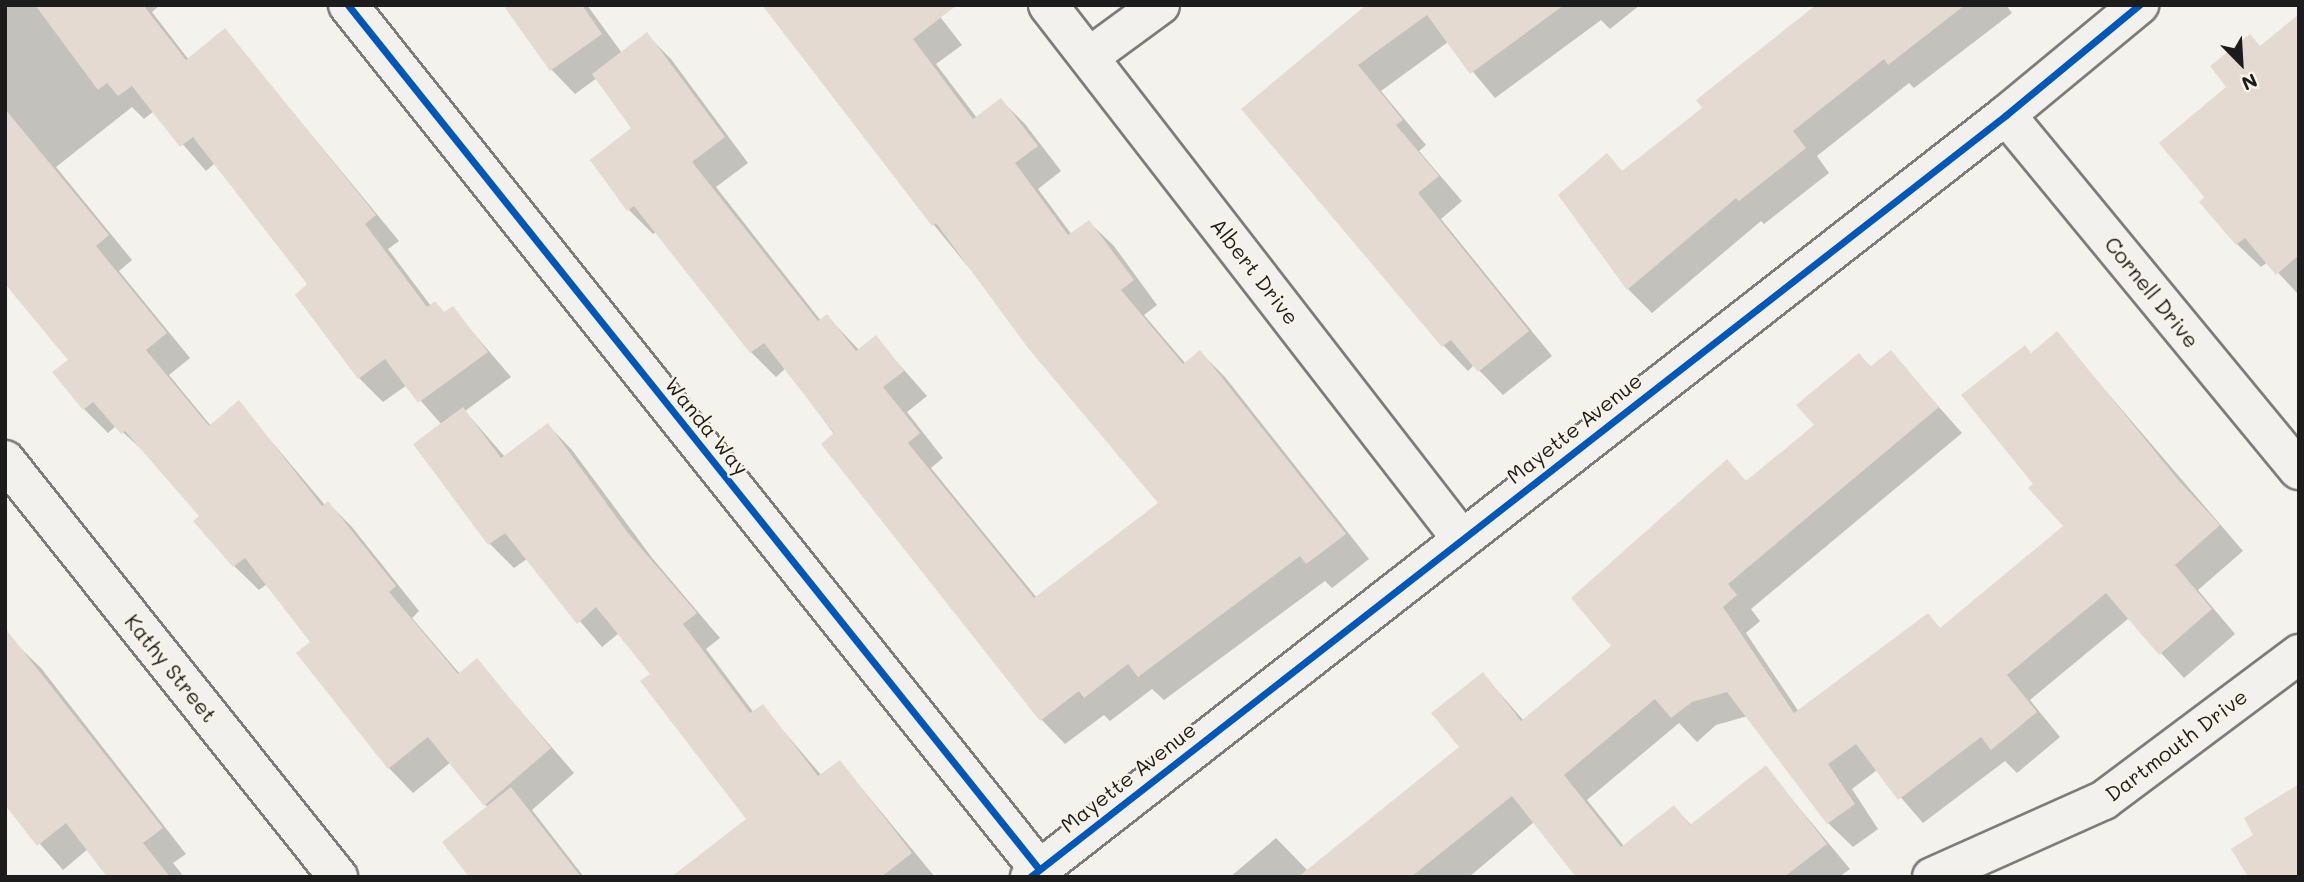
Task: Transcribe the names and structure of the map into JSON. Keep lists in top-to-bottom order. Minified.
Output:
{"streets":{"street":["Albert Drive","Cornell Drive","Wanda Way","Mayette Avenue","Kathy Street","Dartmouth Drive"]},"crossings":[["Albert Drive","Mayette Avenue"],["Cornell Drive","Mayette Avenue"],["Wanda Way","Mayette Avenue"]],"north":"bottom right"}
